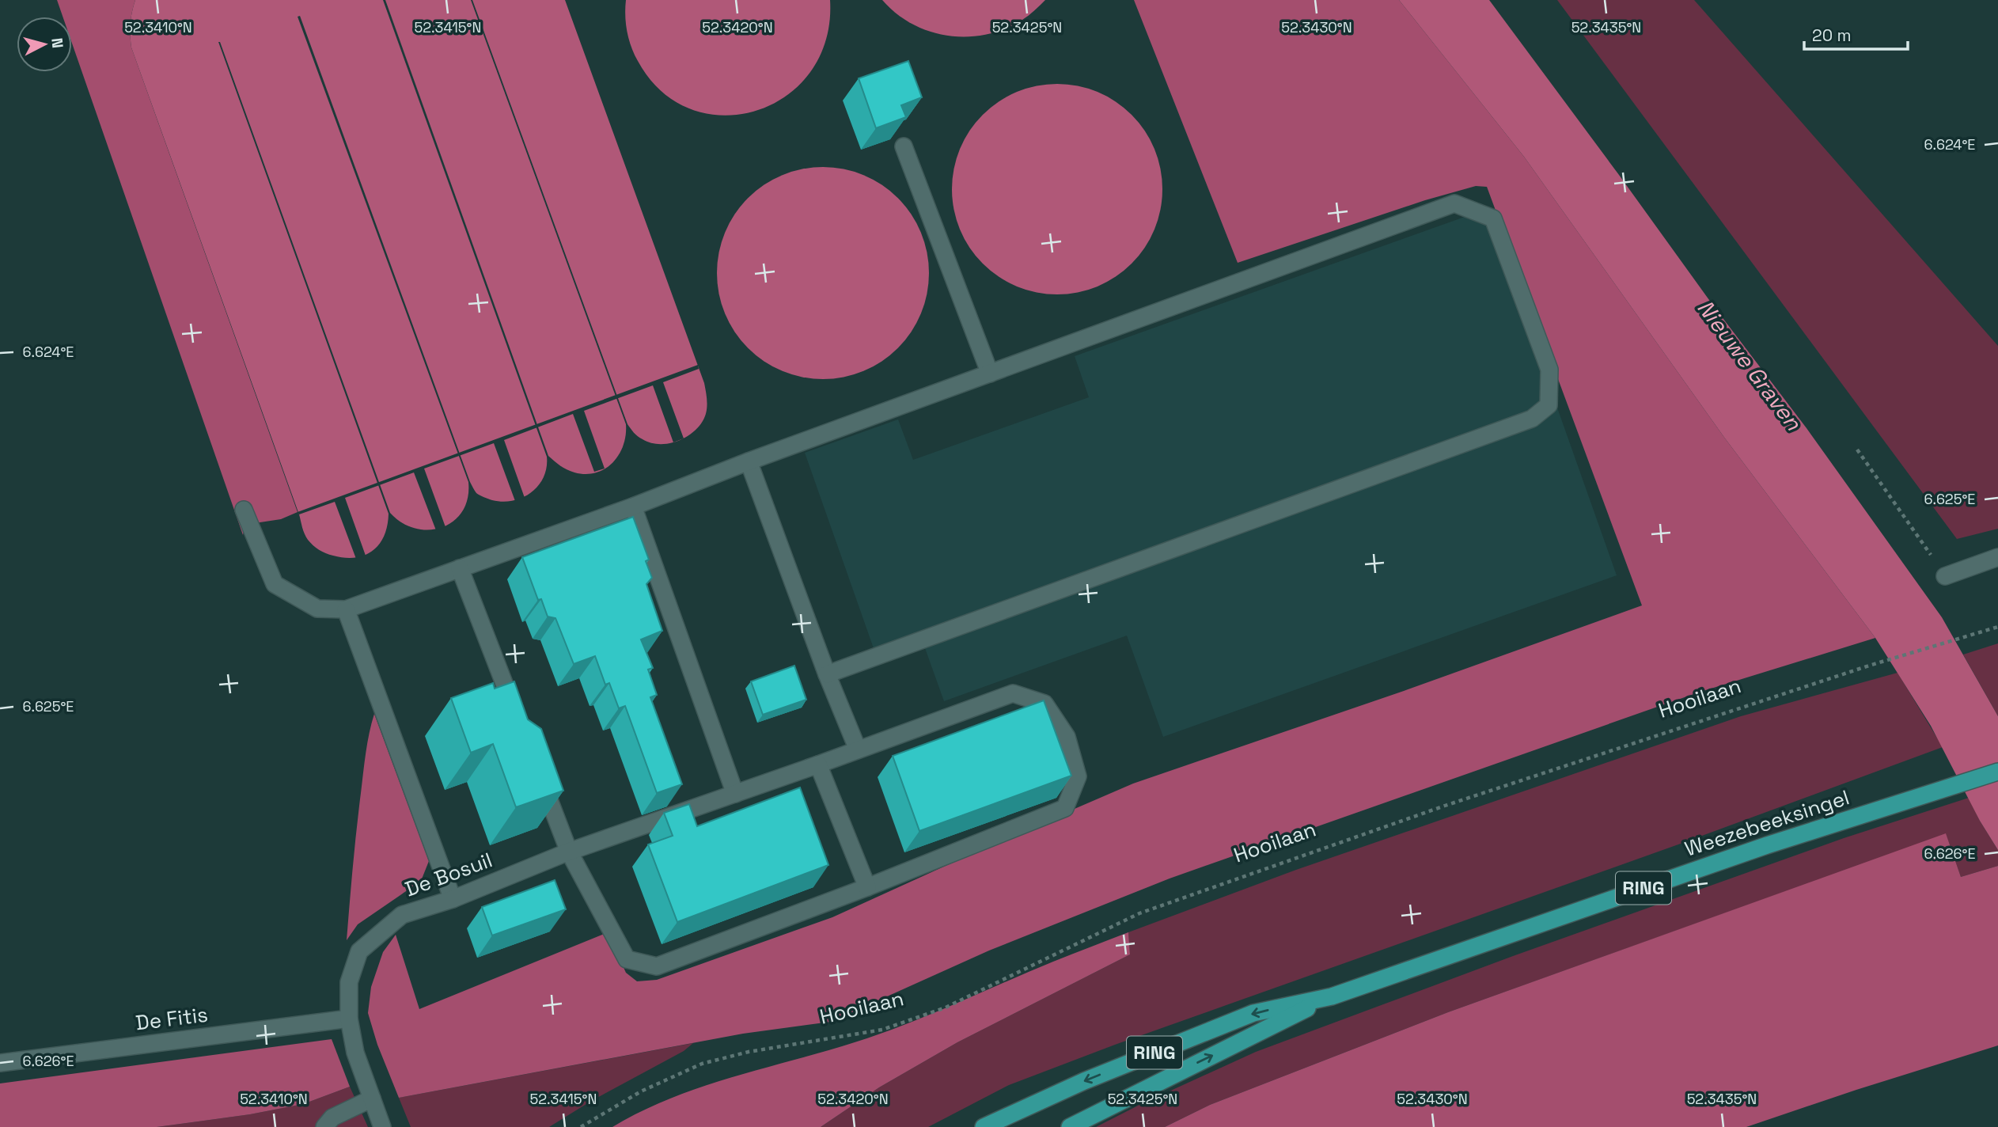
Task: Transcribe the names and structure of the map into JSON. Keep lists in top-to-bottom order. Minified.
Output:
{"streets":{"main road":["Weezebeeksingel","RING"],"street":["De Bosuil","De Fitis"],"path":["Hooilaan"]},"crossings":[["De Bosuil","De Fitis"]],"water":["Nieuwe Graven"],"scale_bar":"20 m","north":"right","coordinates":["52.3410°N","52.3415°N","52.3420°N","52.3425°N","52.3430°N","52.3435°N","6.624°E","6.625°E","6.626°E"]}
